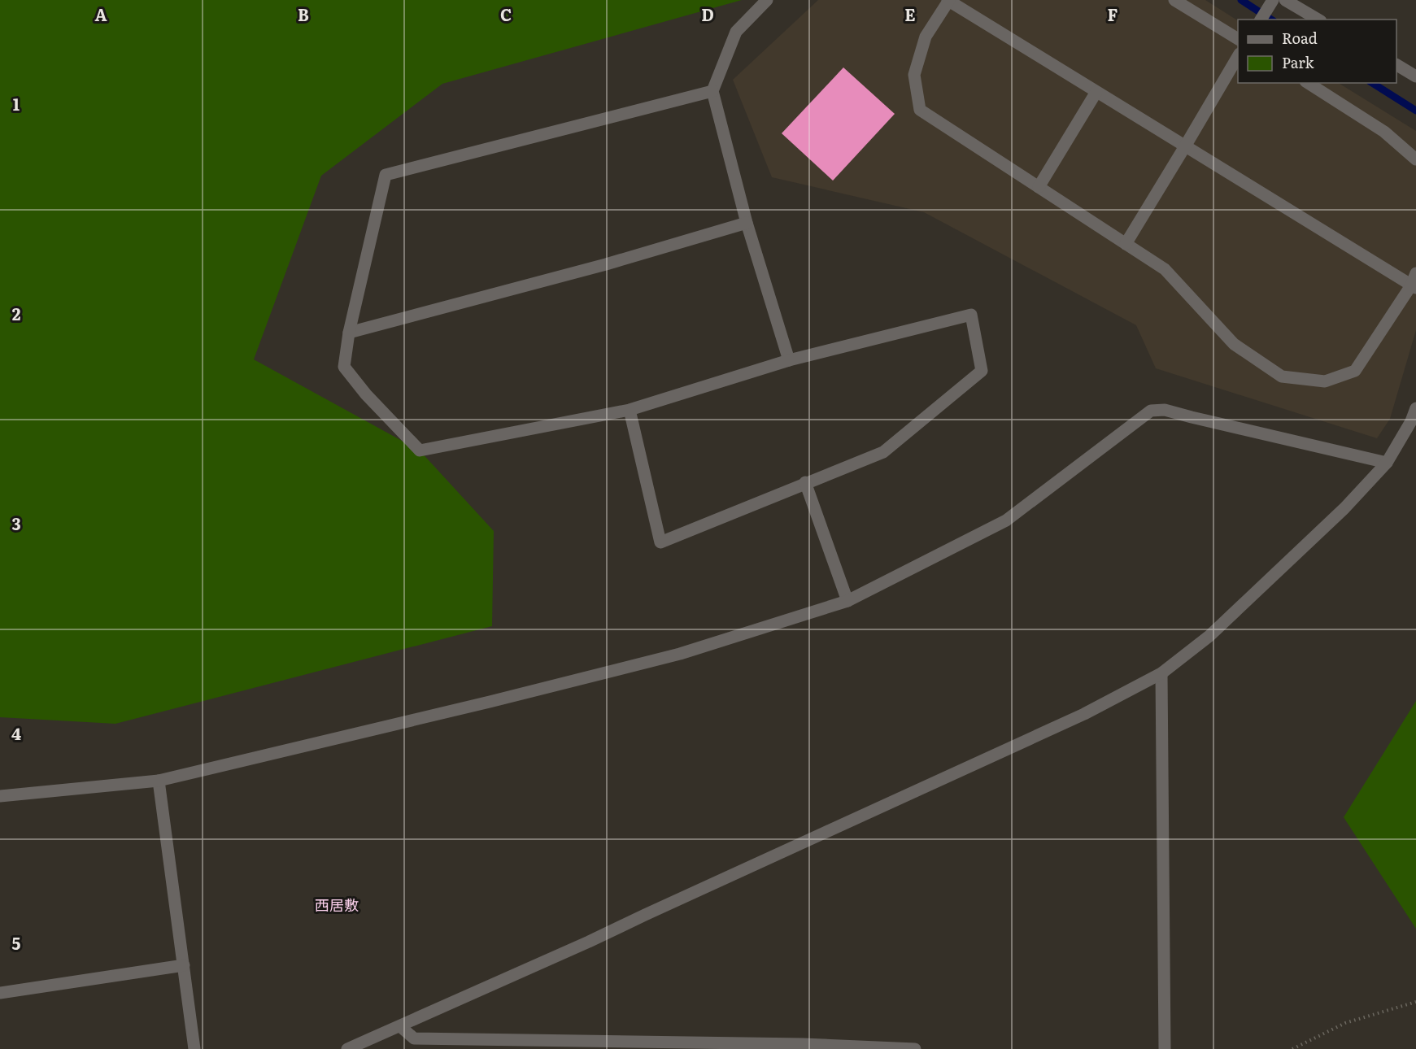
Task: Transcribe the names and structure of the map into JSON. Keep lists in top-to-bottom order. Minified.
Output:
{"districts":["西居敷"],"legend":["Road","Park"],"grid":{"columns":["A","B","C","D","E","F"],"rows":["1","2","3","4","5"]}}
